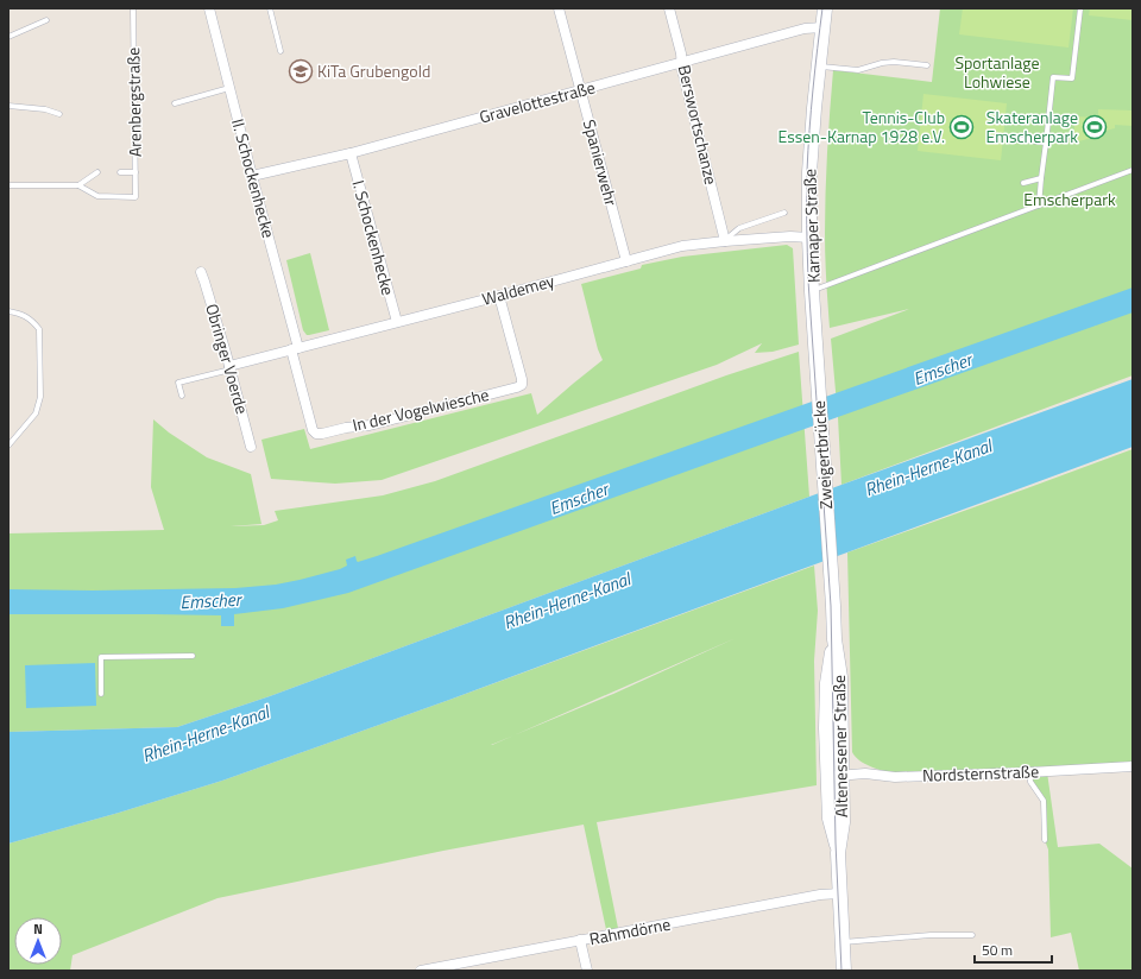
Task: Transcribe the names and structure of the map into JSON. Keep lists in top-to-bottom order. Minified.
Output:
{"streets":{"main road":["Karnaper Straße","Zweigertbrücke","Altenessener Straße"],"street":["Gravelottestraße","Berswortschanze","Spanierwehr","II. Schockenhecke","I. Schockenhecke","Waldemey","Obringer Voerde","In der Vogelwiesche","Nordsternstraße","Rahmdörne"],"lane":["Arenbergstraße"]},"crossings":[["Gravelottestraße","Berswortschanze"],["Gravelottestraße","Spanierwehr"],["Gravelottestraße","II. Schockenhecke"],["Gravelottestraße","Karnaper Straße"],["Gravelottestraße","I. Schockenhecke"],["Berswortschanze","Waldemey"],["Spanierwehr","Waldemey"],["II. Schockenhecke","Waldemey"],["II. Schockenhecke","In der Vogelwiesche"],["Karnaper Straße","Waldemey"],["Karnaper Straße","Zweigertbrücke"],["I. Schockenhecke","Waldemey"],["Waldemey","Obringer Voerde"],["Waldemey","In der Vogelwiesche"],["Zweigertbrücke","Altenessener Straße"],["Altenessener Straße","Nordsternstraße"],["Altenessener Straße","Rahmdörne"]],"water":["Emscher","Rhein-Herne-Kanal"],"parks":["Sportanlage Lohwiese","Emscherpark"],"places":{"school or university":["KiTa Grubengold"],"sports":["Tennis-Club Essen-Karnap 1928 e.V.","Skateranlage Emscherpark"]},"scale_bar":"50 m","north":"top"}
